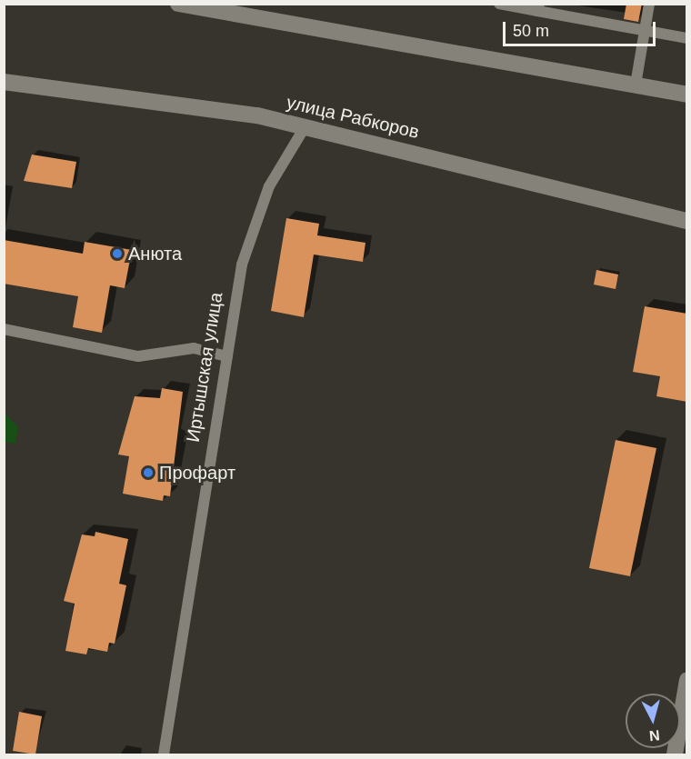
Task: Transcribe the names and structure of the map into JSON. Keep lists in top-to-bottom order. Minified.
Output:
{"streets":{"street":["улица Рабкоров"],"lane":["Иртышская улица"]},"crossings":[["улица Рабкоров","Иртышская улица"]],"places":["Анюта","Профарт"],"scale_bar":"50 m","north":"bottom"}
